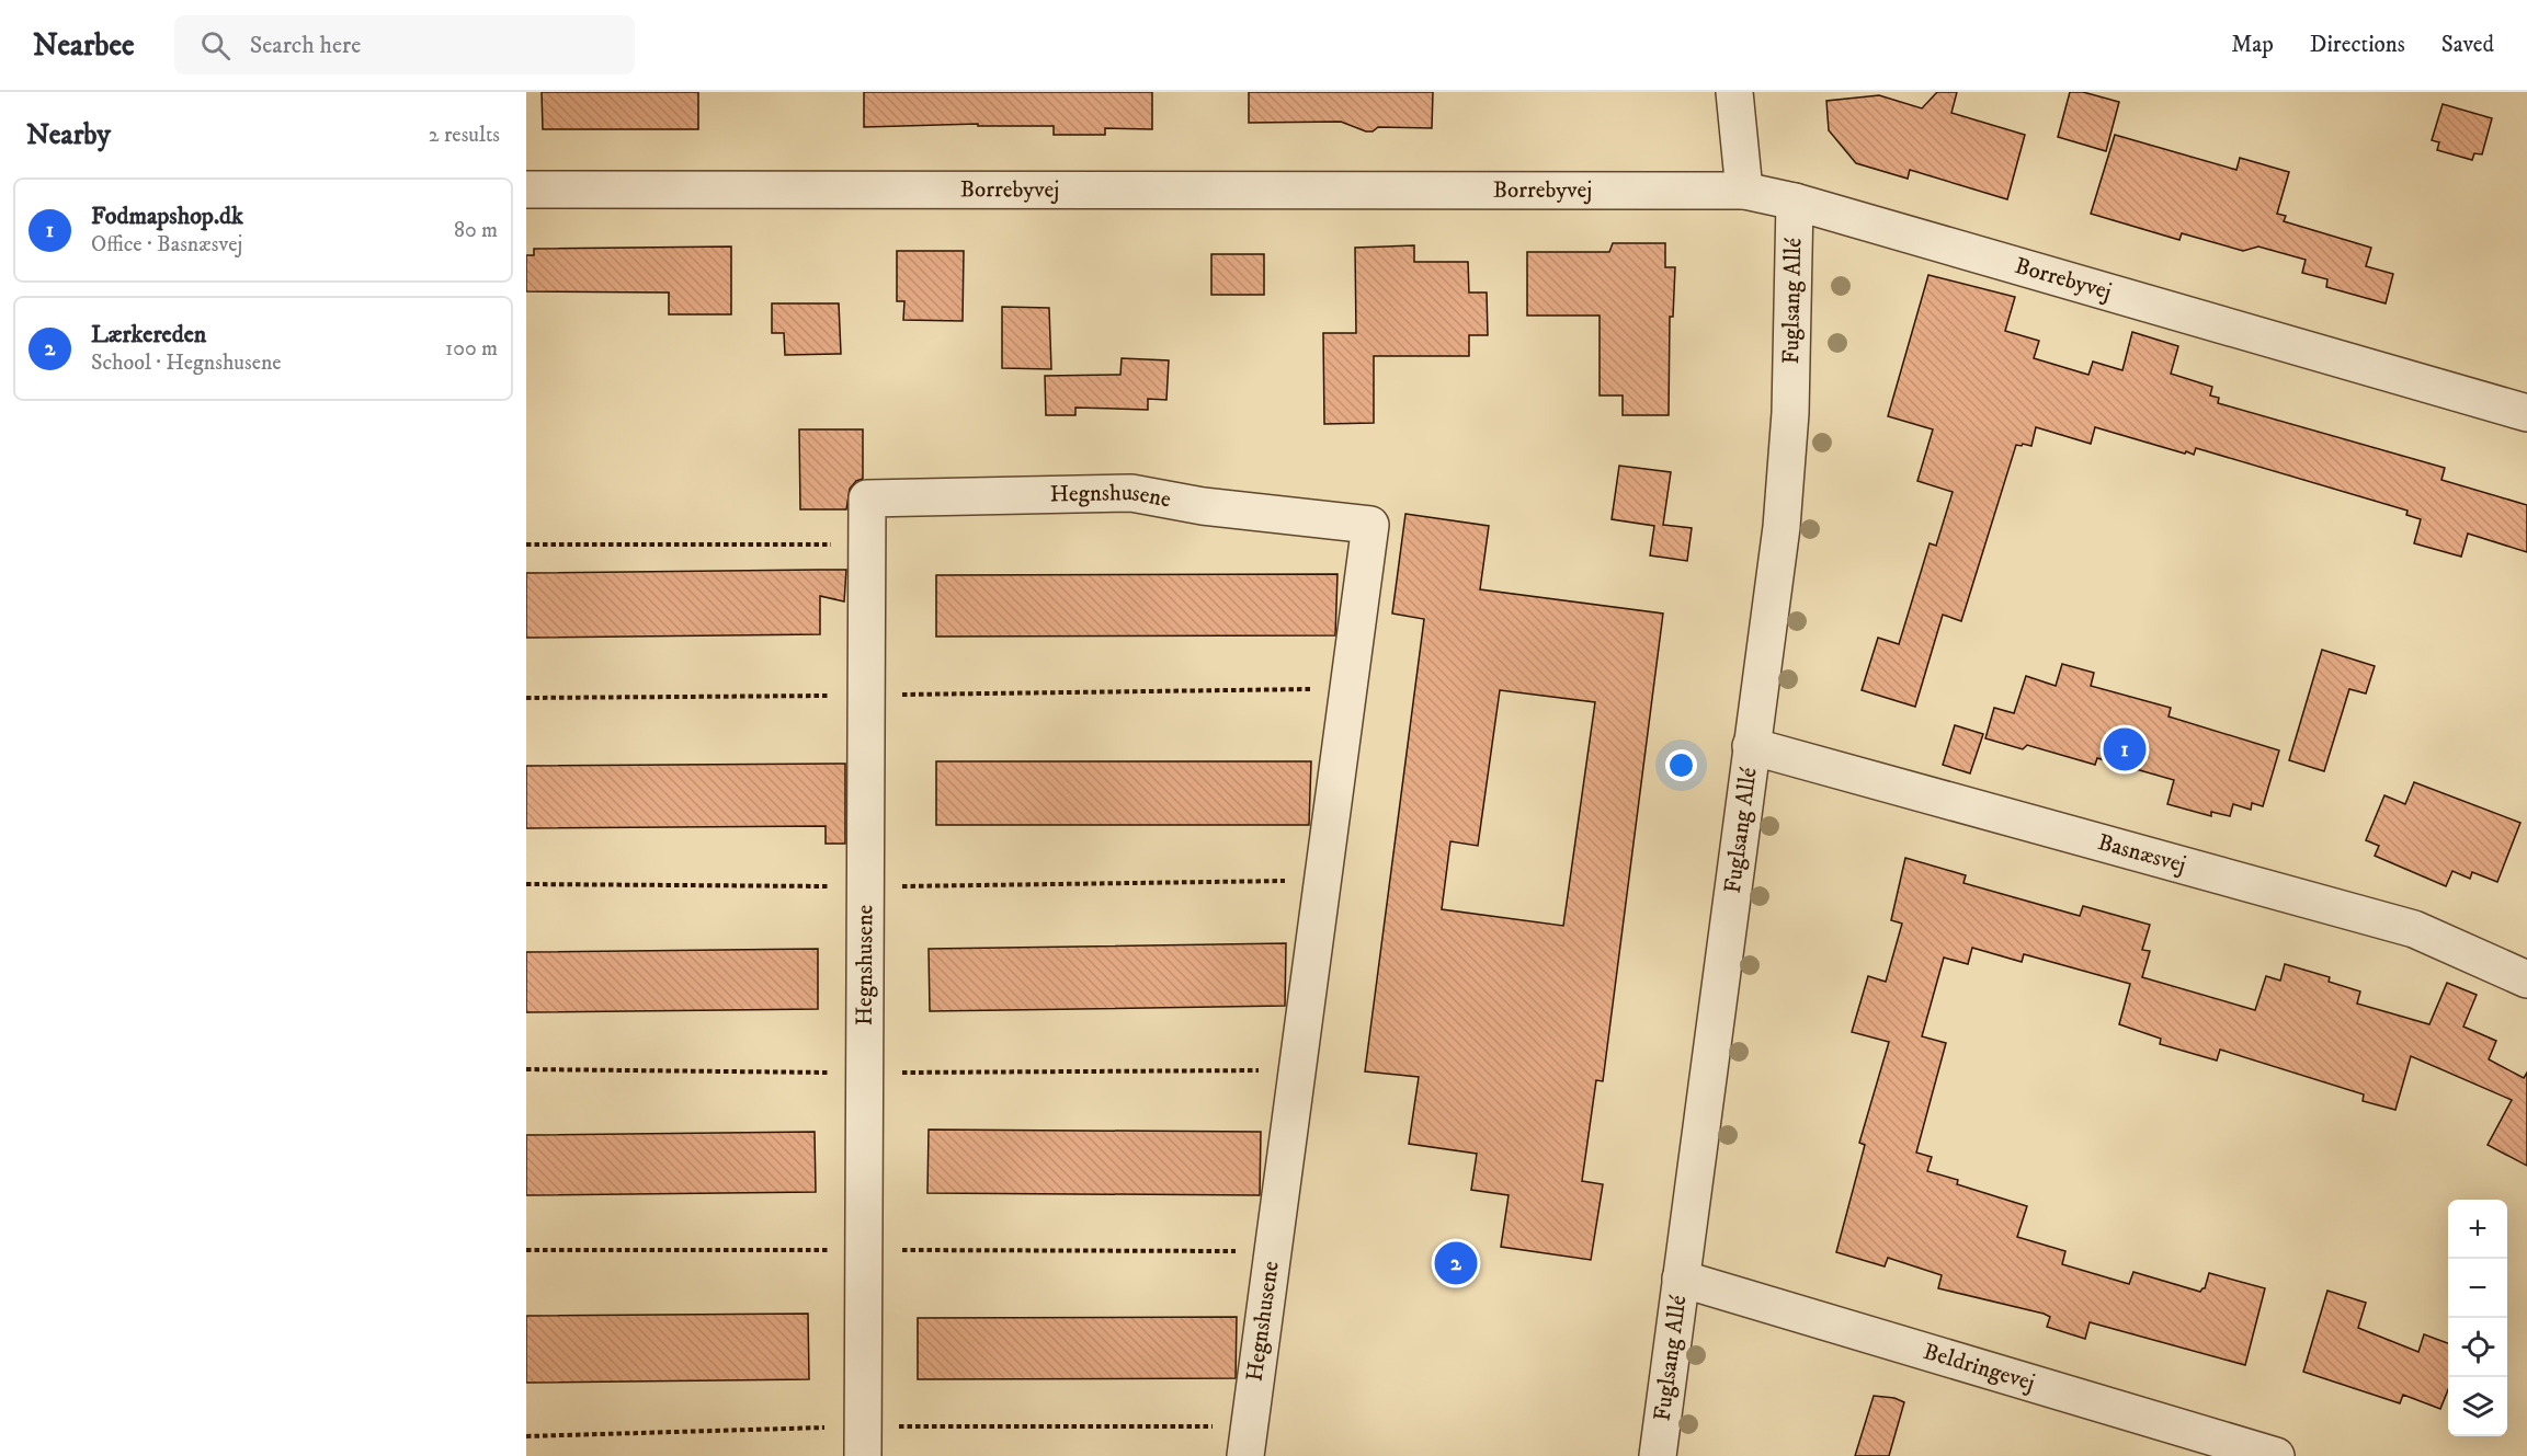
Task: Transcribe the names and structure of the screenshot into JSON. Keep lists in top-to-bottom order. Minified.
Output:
{"streets":{"street":["Borrebyvej","Fuglsang Allé","Hegnshusene","Basnæsvej","Beldringevej"]},"crossings":[["Borrebyvej","Fuglsang Allé"],["Fuglsang Allé","Basnæsvej"],["Fuglsang Allé","Beldringevej"]],"page":{"header":"Nearbee","search":"Search here","nav":["Map","Directions","Saved"],"heading":["Nearby","2 results"],"list":[{"mark":"1","name":"Fodmapshop.dk","note":"Office · Basnæsvej","value":"80 m"},{"mark":"2","name":"Lærkereden","note":"School · Hegnshusene","value":"100 m"}],"pins":["1","2"],"map_buttons":["+","−"]}}
